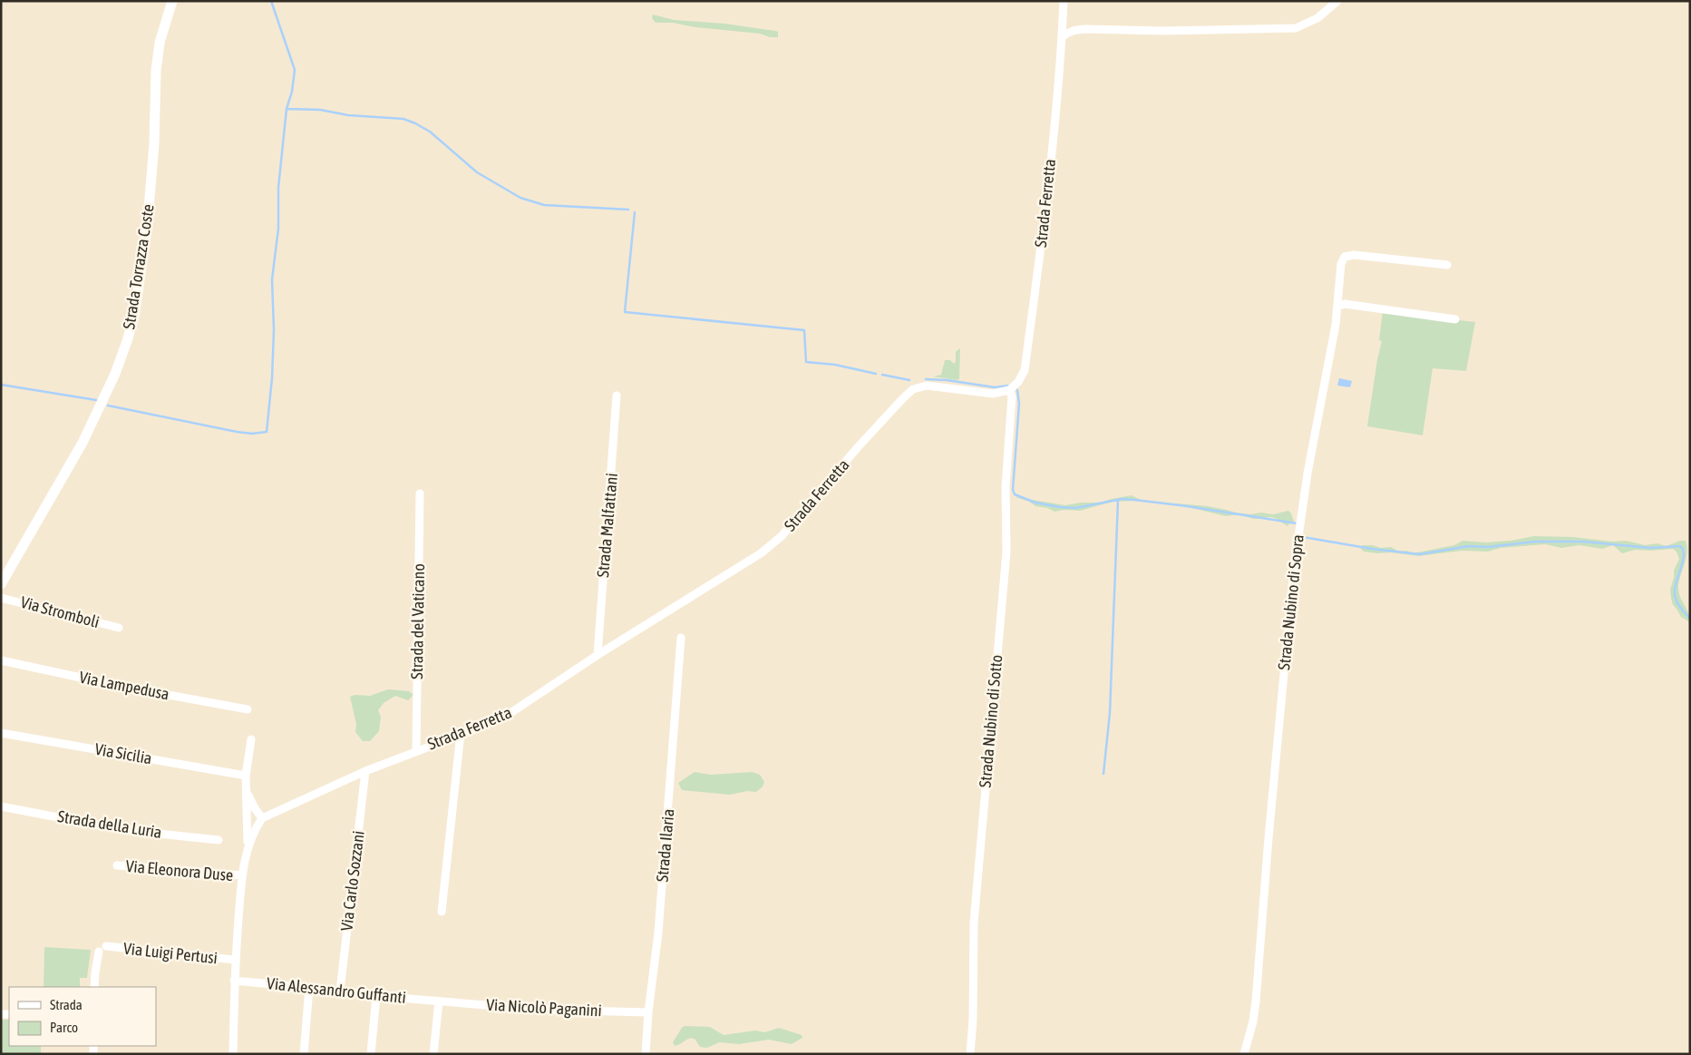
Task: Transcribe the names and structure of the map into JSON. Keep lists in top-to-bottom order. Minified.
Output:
{"streets":{"street":["Strada Ferretta","Strada Torrazza Coste","Strada Malfattani","Strada Nubino di Sopra","Via Stromboli","Strada del Vaticano","Via Lampedusa","Strada Nubino di Sotto","Via Sicilia","Strada della Luria","Strada Ilaria","Via Eleonora Duse","Via Carlo Sozzani","Via Luigi Pertusi","Via Alessandro Guffanti","Via Nicolò Paganini"]},"crossings":[["Strada Ferretta","Strada Malfattani"],["Strada Ferretta","Strada del Vaticano"],["Strada Ferretta","Strada Nubino di Sotto"],["Strada Ferretta","Via Carlo Sozzani"],["Strada Ilaria","Via Nicolò Paganini"],["Via Carlo Sozzani","Via Alessandro Guffanti"],["Via Alessandro Guffanti","Via Nicolò Paganini"]],"legend":["Strada","Parco"]}
